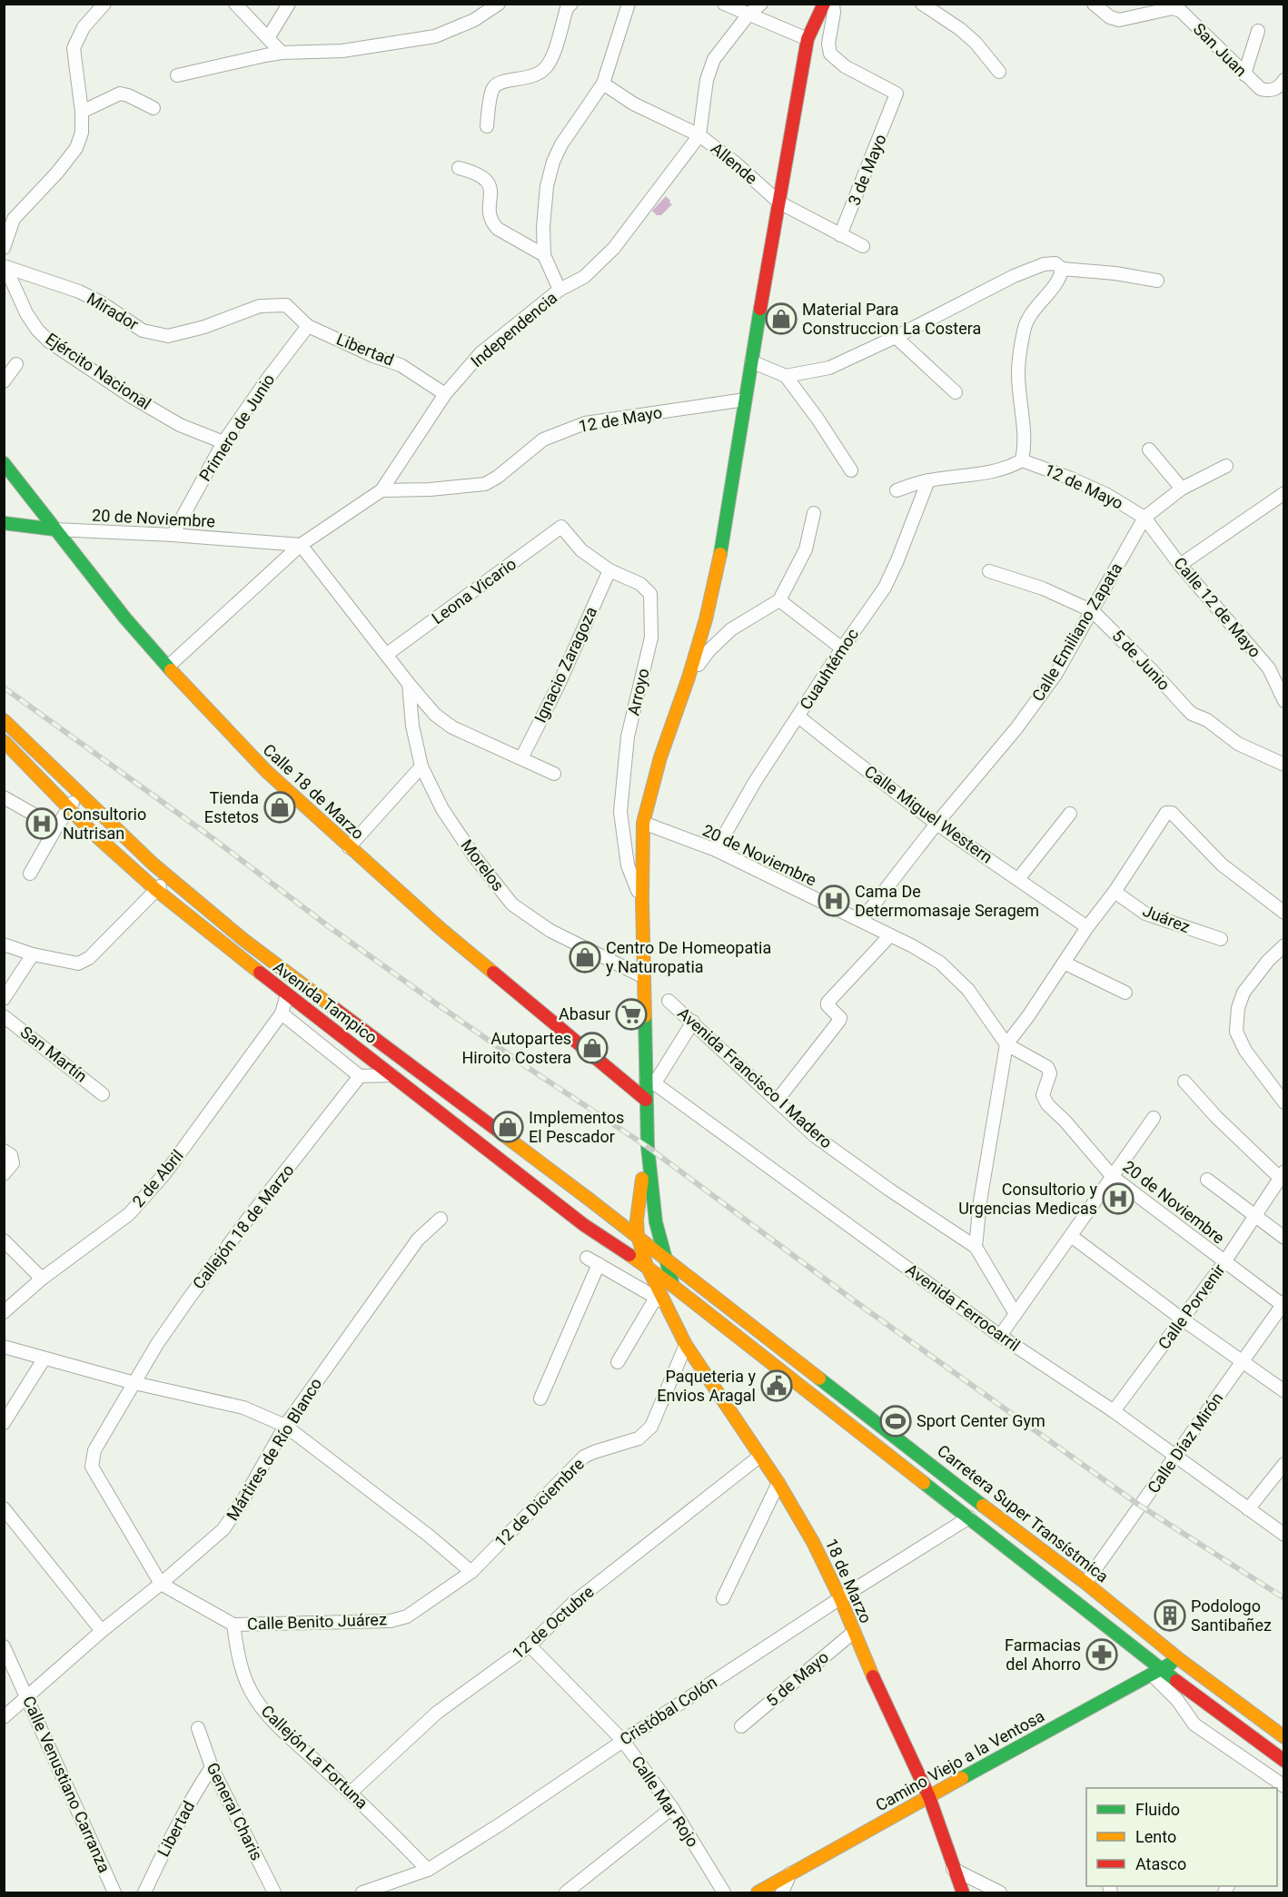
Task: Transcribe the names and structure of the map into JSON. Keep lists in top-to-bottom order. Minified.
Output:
{"streets":{"main road":["20 de Noviembre","Calle 18 de Marzo","Avenida Tampico","Carretera Super Transístmica","18 de Marzo","Camino Viejo a la Ventosa"],"street":["San Juan","Allende","3 de Mayo","Mirador","Independencia","Libertad","Ejército Nacional","12 de Mayo","Primero de Junio","Leona Vicario","Calle 12 de Mayo","Calle Emiliano Zapata","5 de Junio","Ignacio Zaragoza","Cuauhtémoc","Arroyo","Calle Miguel Western","Morelos","Juárez","San Martín","Avenida Francisco I Madero","2 de Abril","Callejón 18 de Marzo","Calle Porvenir","Avenida Ferrocarril","Calle Díaz Mirón","Mártires de Río Blanco","12 de Diciembre","Calle Benito Juárez","12 de Octubre","5 de Mayo","Cristóbal Colón","Callejón La Fortuna","Calle Venustiano Carranza","Calle Mar Rojo","General Charis"]},"crossings":[["Allende","3 de Mayo"],["Allende","Independencia"],["Mirador","Libertad"],["Mirador","Ejército Nacional"],["Independencia","Libertad"],["Independencia","12 de Mayo"],["Independencia","20 de Noviembre"],["Independencia","Calle 18 de Marzo"],["Libertad","Primero de Junio"],["Libertad","General Charis"],["Ejército Nacional","Primero de Junio"],["12 de Mayo","Calle 12 de Mayo"],["12 de Mayo","Calle Emiliano Zapata"],["Primero de Junio","20 de Noviembre"],["20 de Noviembre","Calle Emiliano Zapata"],["20 de Noviembre","Cuauhtémoc"],["20 de Noviembre","Calle 18 de Marzo"],["20 de Noviembre","Calle Porvenir"],["20 de Noviembre","Calle Díaz Mirón"],["Leona Vicario","Arroyo"],["Calle 12 de Mayo","Calle Emiliano Zapata"],["Calle Emiliano Zapata","5 de Junio"],["Calle Emiliano Zapata","Calle Miguel Western"],["Ignacio Zaragoza","Arroyo"],["Cuauhtémoc","Calle Miguel Western"],["Avenida Tampico","2 de Abril"],["Avenida Tampico","Carretera Super Transístmica"],["Avenida Tampico","18 de Marzo"],["Calle Porvenir","Avenida Ferrocarril"],["Avenida Ferrocarril","Calle Díaz Mirón"],["Calle Díaz Mirón","Carretera Super Transístmica"],["Mártires de Río Blanco","Calle Benito Juárez"],["Mártires de Río Blanco","Calle Venustiano Carranza"],["12 de Diciembre","18 de Marzo"],["12 de Diciembre","Calle Benito Juárez"],["Carretera Super Transístmica","18 de Marzo"],["Carretera Super Transístmica","Camino Viejo a la Ventosa"],["18 de Marzo","12 de Octubre"],["18 de Marzo","5 de Mayo"],["18 de Marzo","Cristóbal Colón"],["18 de Marzo","Camino Viejo a la Ventosa"],["Calle Benito Juárez","Callejón La Fortuna"],["12 de Octubre","Callejón La Fortuna"],["12 de Octubre","Calle Mar Rojo"],["Cristóbal Colón","Callejón La Fortuna"],["Cristóbal Colón","Calle Mar Rojo"]],"places":{"shop":["Material Para Construccion La Costera","Tienda Estetos","Centro De Homeopatia y Naturopatia","Autopartes Hiroito Costera","Implementos El Pescador"],"hospital":["Consultorio Nutrisan","Cama De Determomasaje Seragem","Consultorio y Urgencias Medicas"],"supermarket":["Abasur"],"public building":["Paqueteria y Envios Aragal"],"sports":["Sport Center Gym"],"building":["Podologo Santibañez"],"pharmacy":["Farmacias del Ahorro"]},"legend":["Fluido","Lento","Atasco"]}
